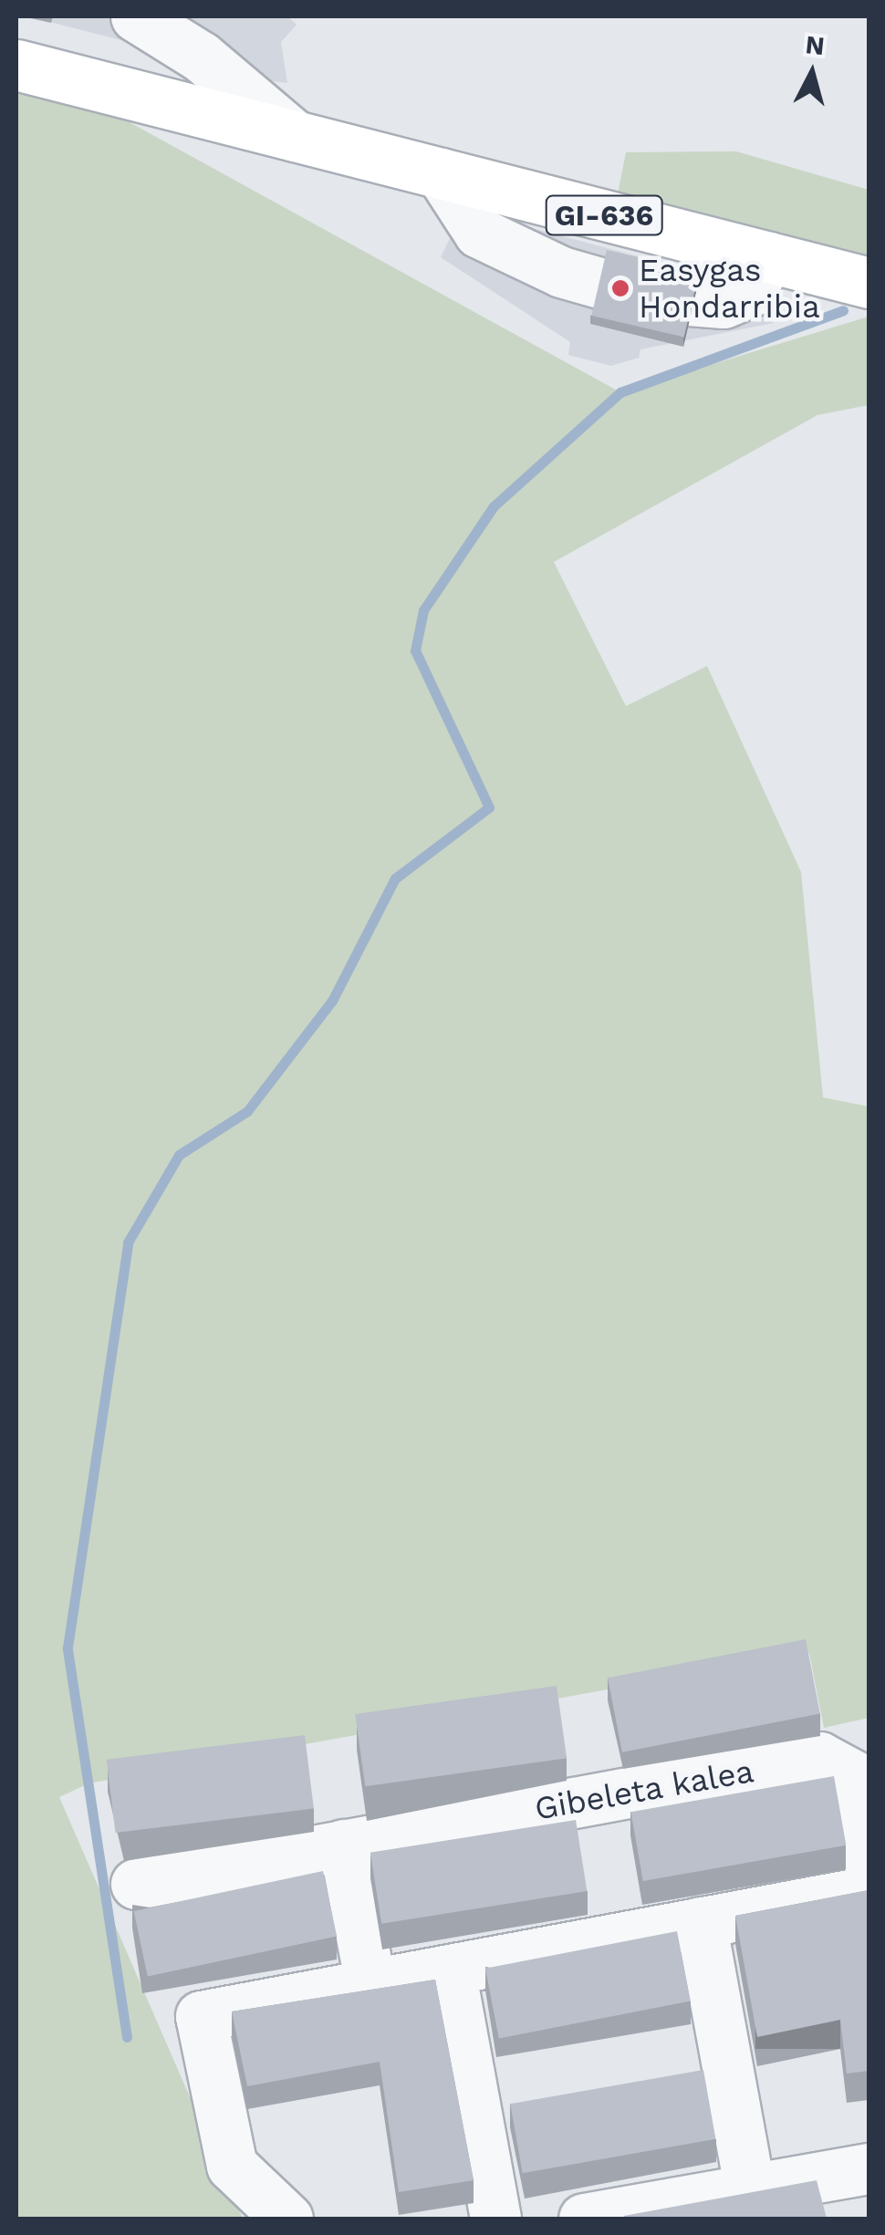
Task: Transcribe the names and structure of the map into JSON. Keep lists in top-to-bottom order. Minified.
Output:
{"streets":{"main road":["GI-636"],"street":["Gibeleta kalea"]},"places":["Easygas Hondarribia"],"north":"top"}
